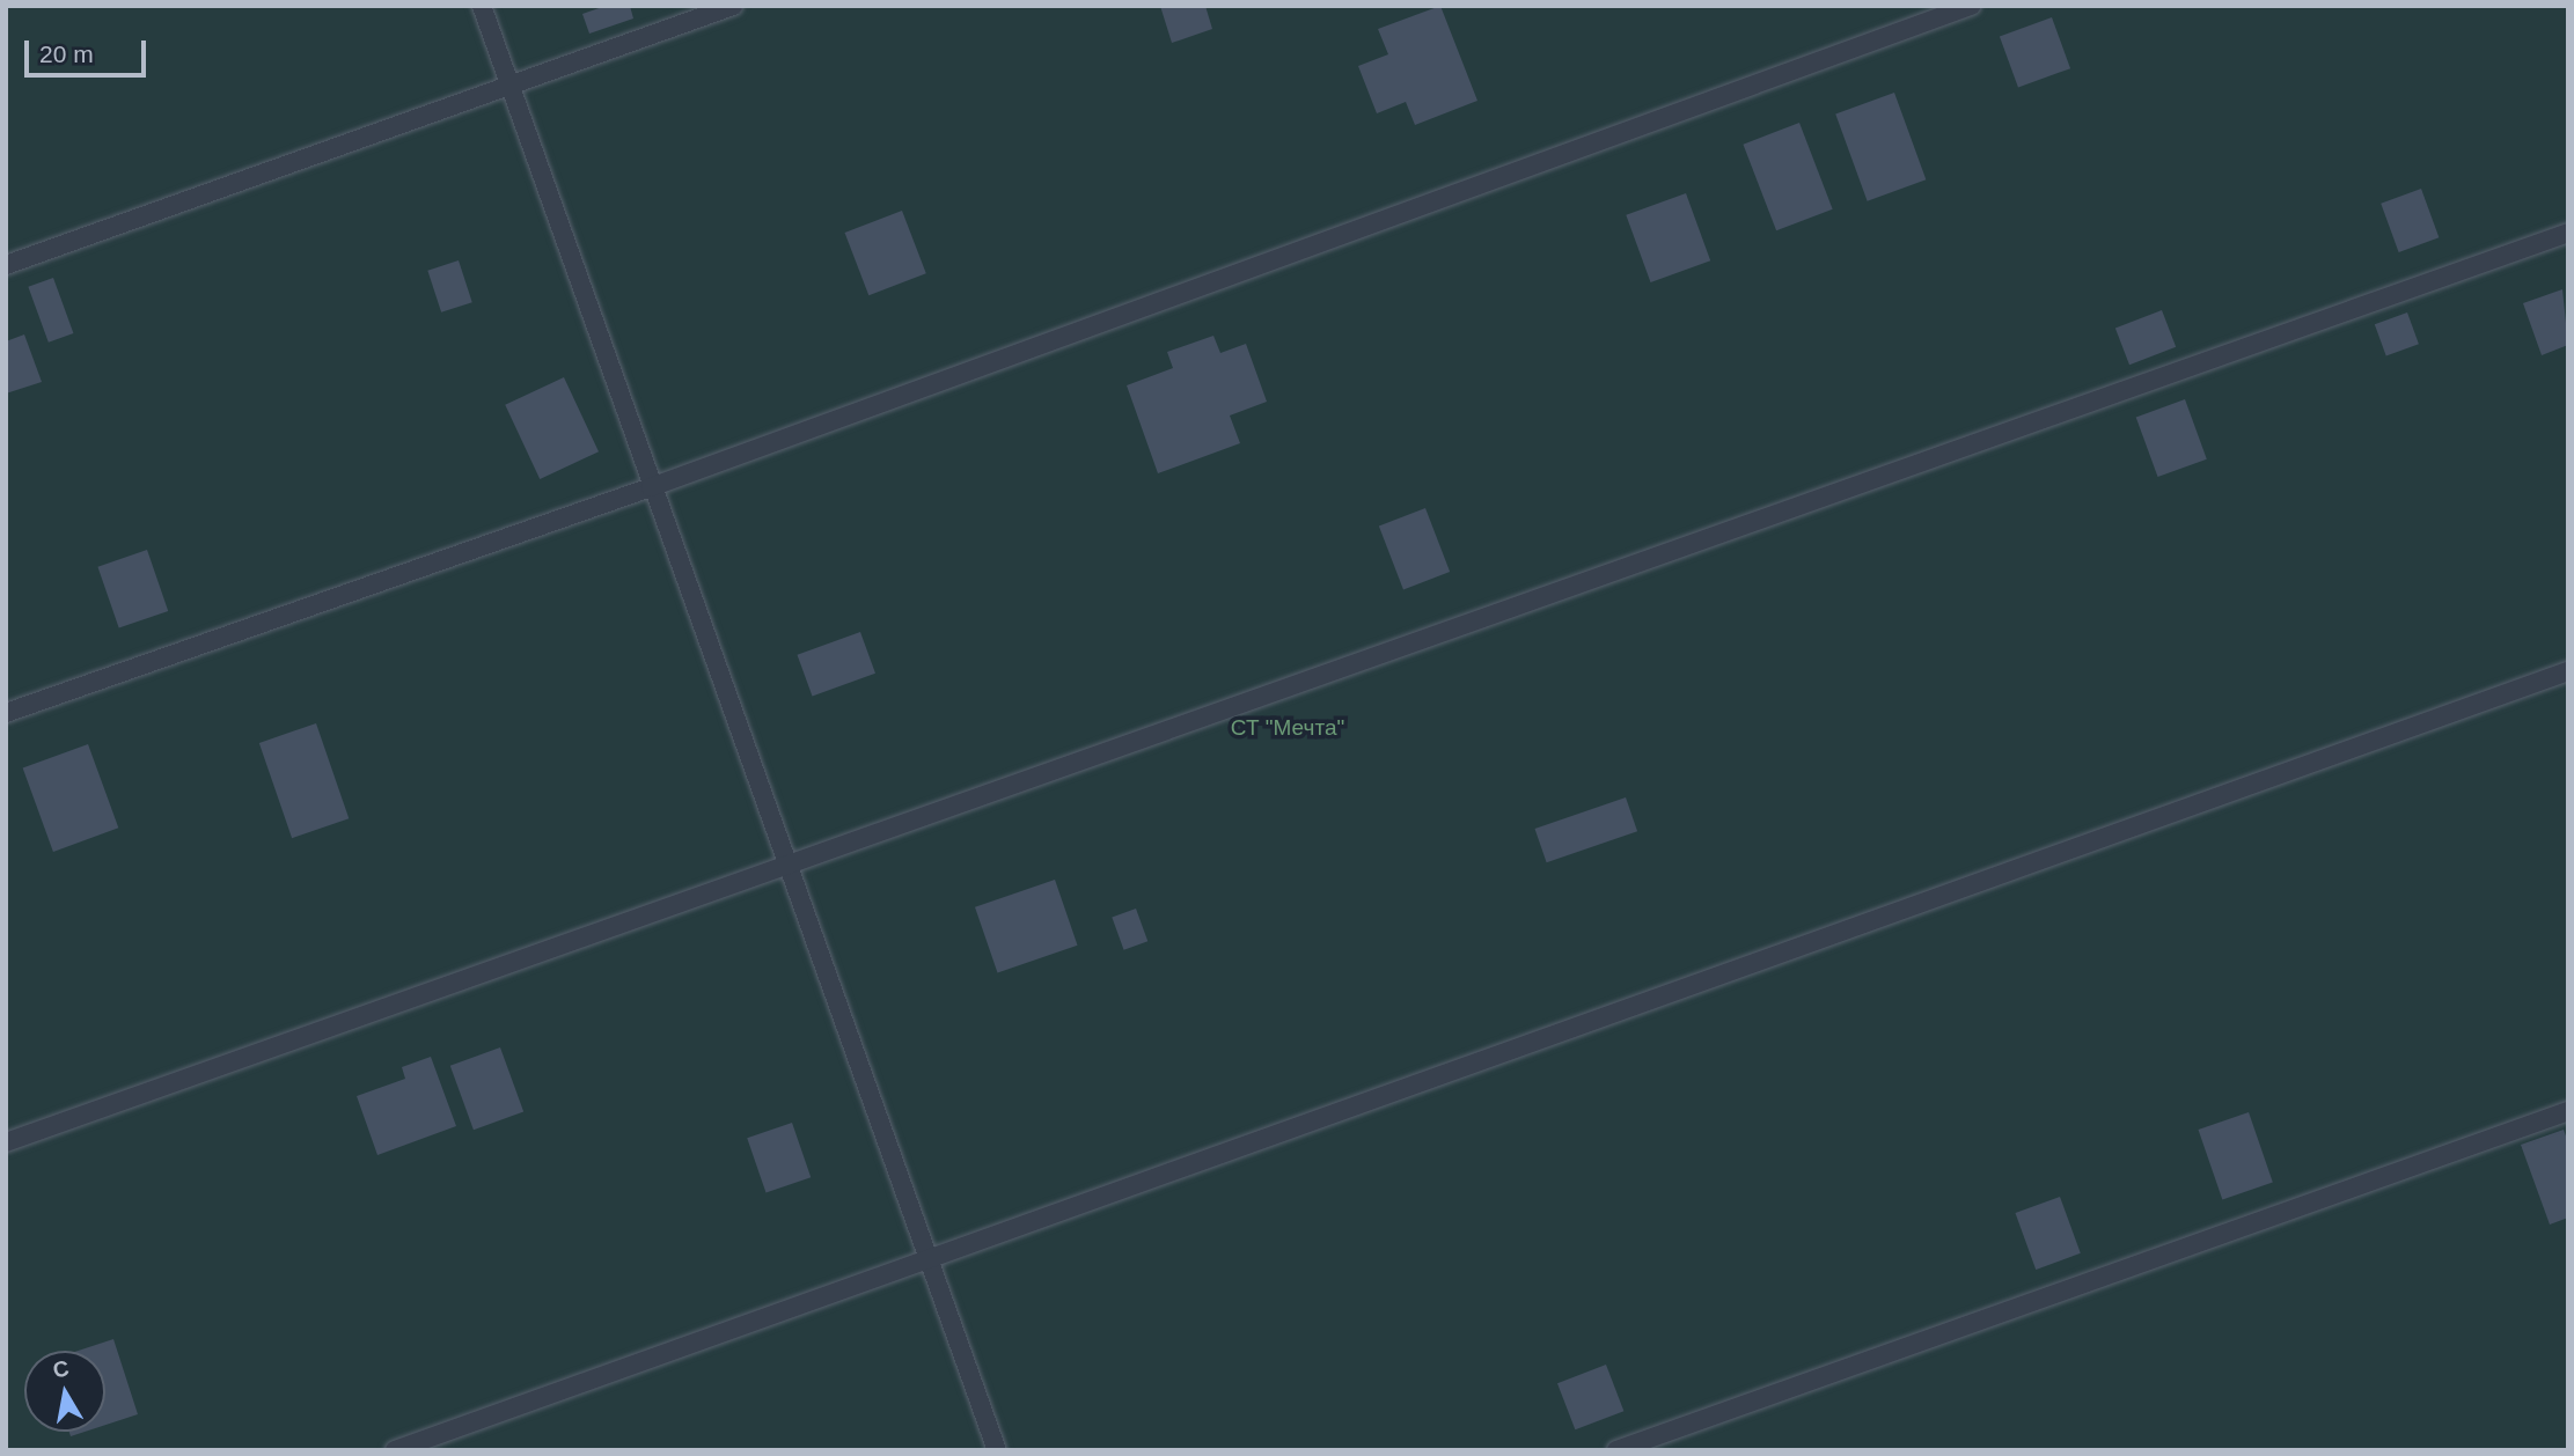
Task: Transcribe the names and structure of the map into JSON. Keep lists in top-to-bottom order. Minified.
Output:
{"parks":["СТ \"Мечта\""],"scale_bar":"20 m","north":"top"}
